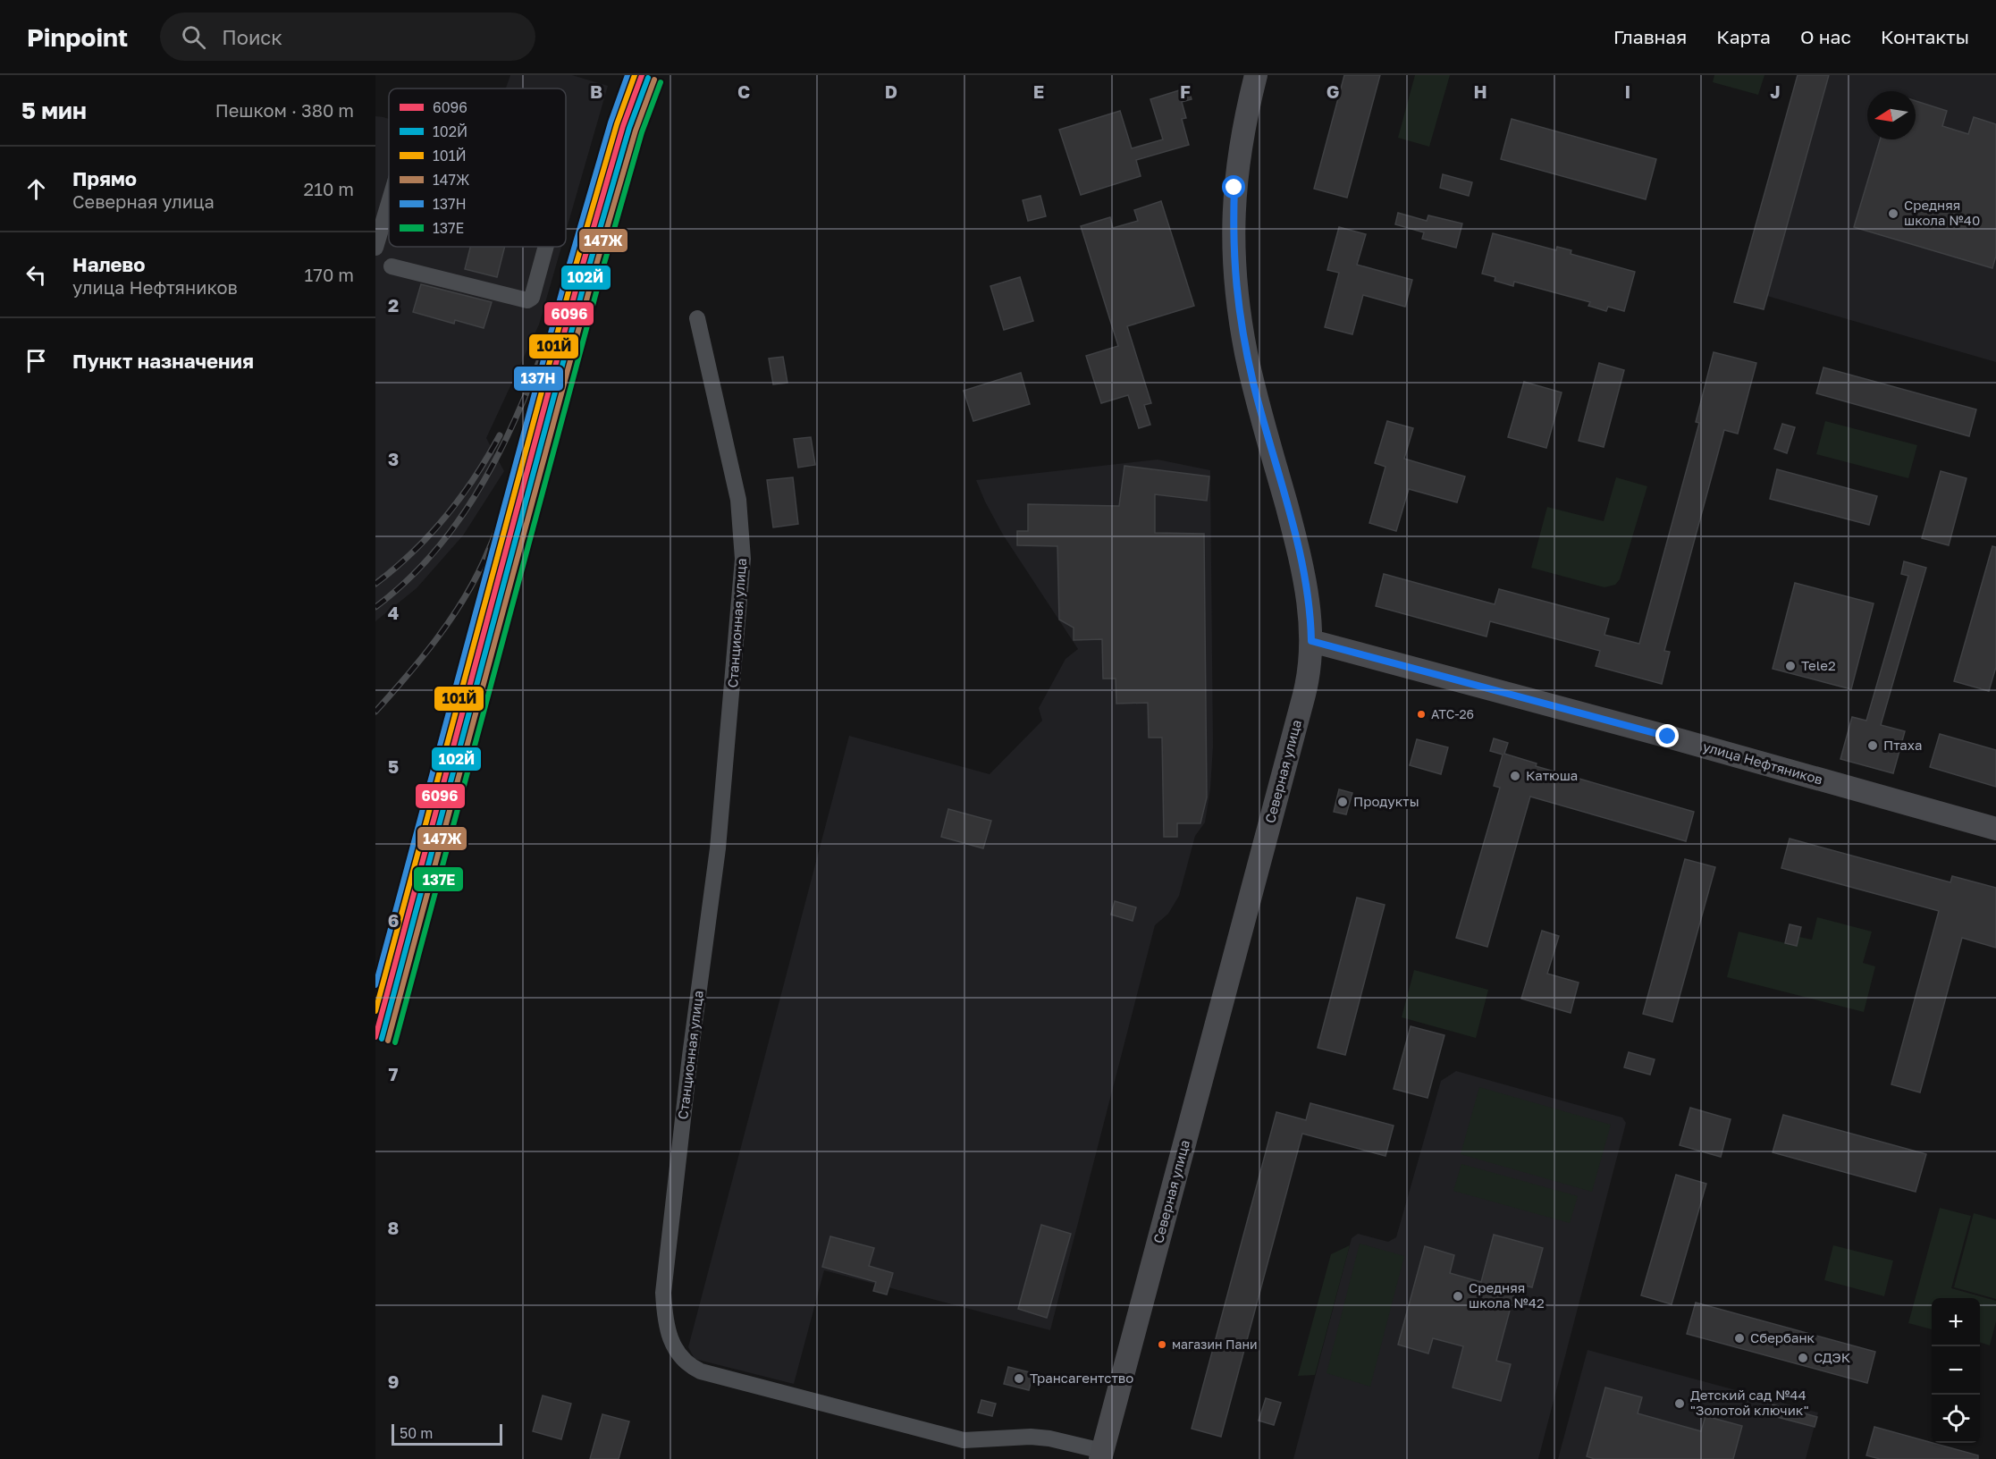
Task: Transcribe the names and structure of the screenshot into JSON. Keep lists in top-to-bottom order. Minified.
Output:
{"streets":{"main road":["улица Нефтяников","Северная улица"],"street":["Станционная улица"]},"crossings":[["Станционная улица","Северная улица"],["улица Нефтяников","Северная улица"]],"places":["Средняя школа №40","Tele2","АТС-26","Птаха","Катюша","Продукты","Средняя школа №42","Сбербанк","магазин Пани","СДЭК","Трансагентство","Детский сад №44 \"Золотой ключик\""],"lines":["transit line 6096","transit line 101Й","transit line 137Н","transit line 102Й","transit line 147Ж","transit line 137Е"],"legend":["6096","102Й","101Й","147Ж","137Н","137Е"],"scale_bar":"50 m","north":"left","page":{"header":"Pinpoint","search":"Поиск","nav":["Главная","Карта","О нас","Контакты"],"heading":["5 мин","Пешком · 380 m"],"list":[["Прямо","Северная улица","210 m"],["Налево","улица Нефтяников","170 m"],"Пункт назначения"],"map_buttons":["+","−"],"scale":"50 m"},"grid":{"columns":["B","C","D","E","F","G","H","I","J"],"rows":["2","3","4","5","6","7","8","9"]}}
